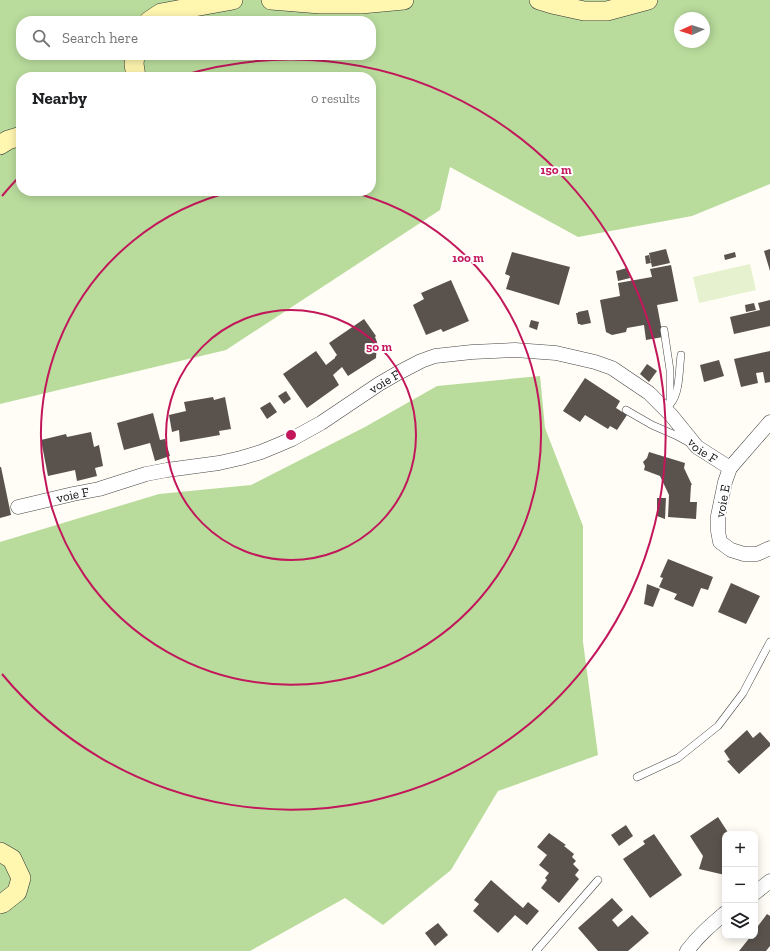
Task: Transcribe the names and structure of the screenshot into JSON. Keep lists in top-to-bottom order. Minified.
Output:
{"streets":{"street":["voie F","voie E"]},"crossings":[["voie F","voie E"]],"north":"left","page":{"search":"Search here","heading":["Nearby","0 results"],"map_buttons":["+","−"]},"rings":["150 m","100 m","50 m"]}
